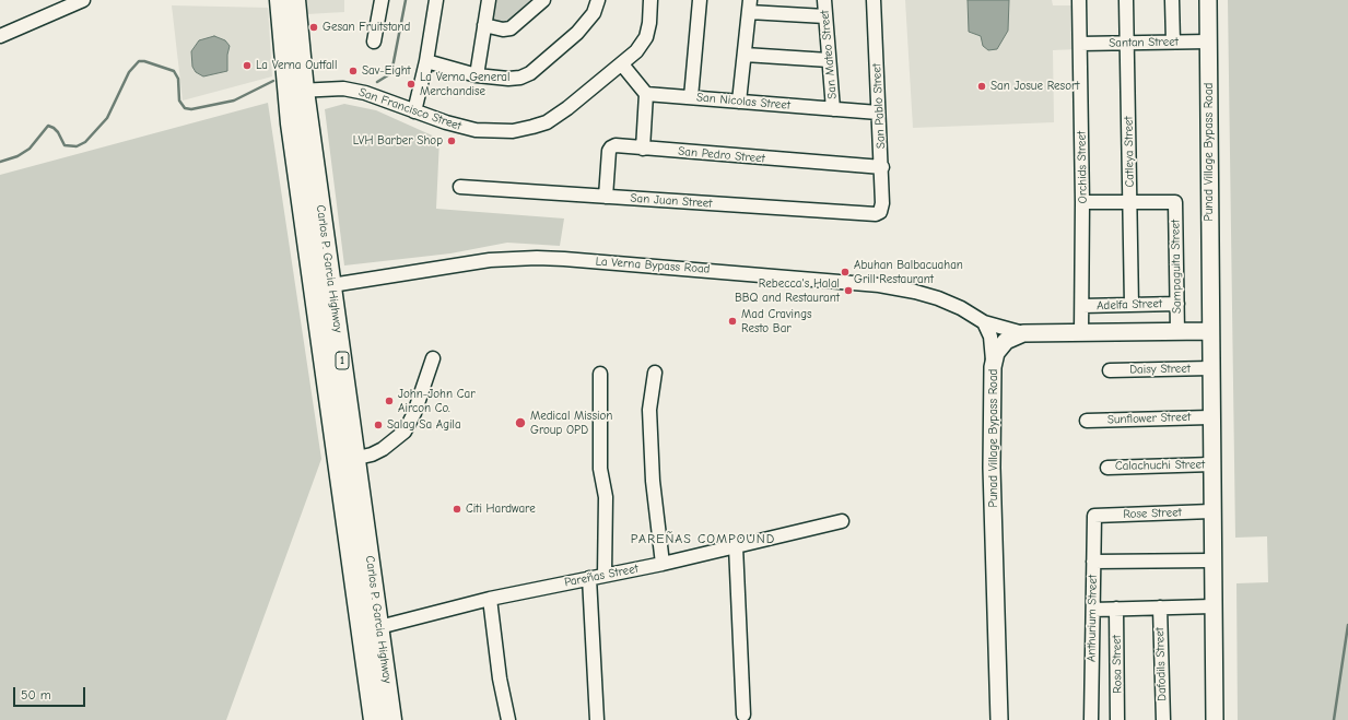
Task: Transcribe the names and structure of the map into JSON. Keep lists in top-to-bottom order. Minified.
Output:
{"streets":{"highway":["Carlos P. Garcia Highway","1"],"main road":["Punad Village Bypass Road"],"street":["Santan Street","San Mateo Street","San Nicolas Street","San Pablo Street","San Francisco Street","Catleya Street","San Pedro Street","Orchids Street","San Juan Street","La Verna Bypass Road","Sampaguita Street","Adelfa Street","Daisy Street","Sunflower Street","Calachuchi Street","Rose Street","Pareñas Street","Anthurium Street","Rosa Street","Dafodils Street"]},"crossings":[["Santan Street","Catleya Street"],["Santan Street","Punad Village Bypass Road"],["Santan Street","Orchids Street"],["San Mateo Street","San Nicolas Street"],["San Nicolas Street","San Pablo Street"],["San Pablo Street","San Pedro Street"],["San Pablo Street","San Juan Street"],["San Francisco Street","Carlos P. Garcia Highway"],["Catleya Street","Sampaguita Street"],["Catleya Street","Adelfa Street"],["Punad Village Bypass Road","Orchids Street"],["Punad Village Bypass Road","La Verna Bypass Road"],["Punad Village Bypass Road","Sampaguita Street"],["Punad Village Bypass Road","Daisy Street"],["Punad Village Bypass Road","Sunflower Street"],["Punad Village Bypass Road","Calachuchi Street"],["Punad Village Bypass Road","Rose Street"],["San Pedro Street","San Juan Street"],["Orchids Street","Adelfa Street"],["La Verna Bypass Road","Carlos P. Garcia Highway"],["Sampaguita Street","Adelfa Street"],["Carlos P. Garcia Highway","Pareñas Street"],["Rose Street","Anthurium Street"]],"districts":["PAREÑAS COMPOUND"],"places":["Gesan Fruitstand","La Verna Outfall","Sav-Eight","La Verna General Merchandise","San Josue Resort","LVH Barber Shop","Abuhan Balbacuahan Grill Restaurant","Rebecca's Halal BBQ and Restaurant","Mad Cravings Resto Bar","John-John Car Aircon Co.","Medical Mission Group OPD","Salag Sa Agila","Citi Hardware"],"scale_bar":"50 m"}
